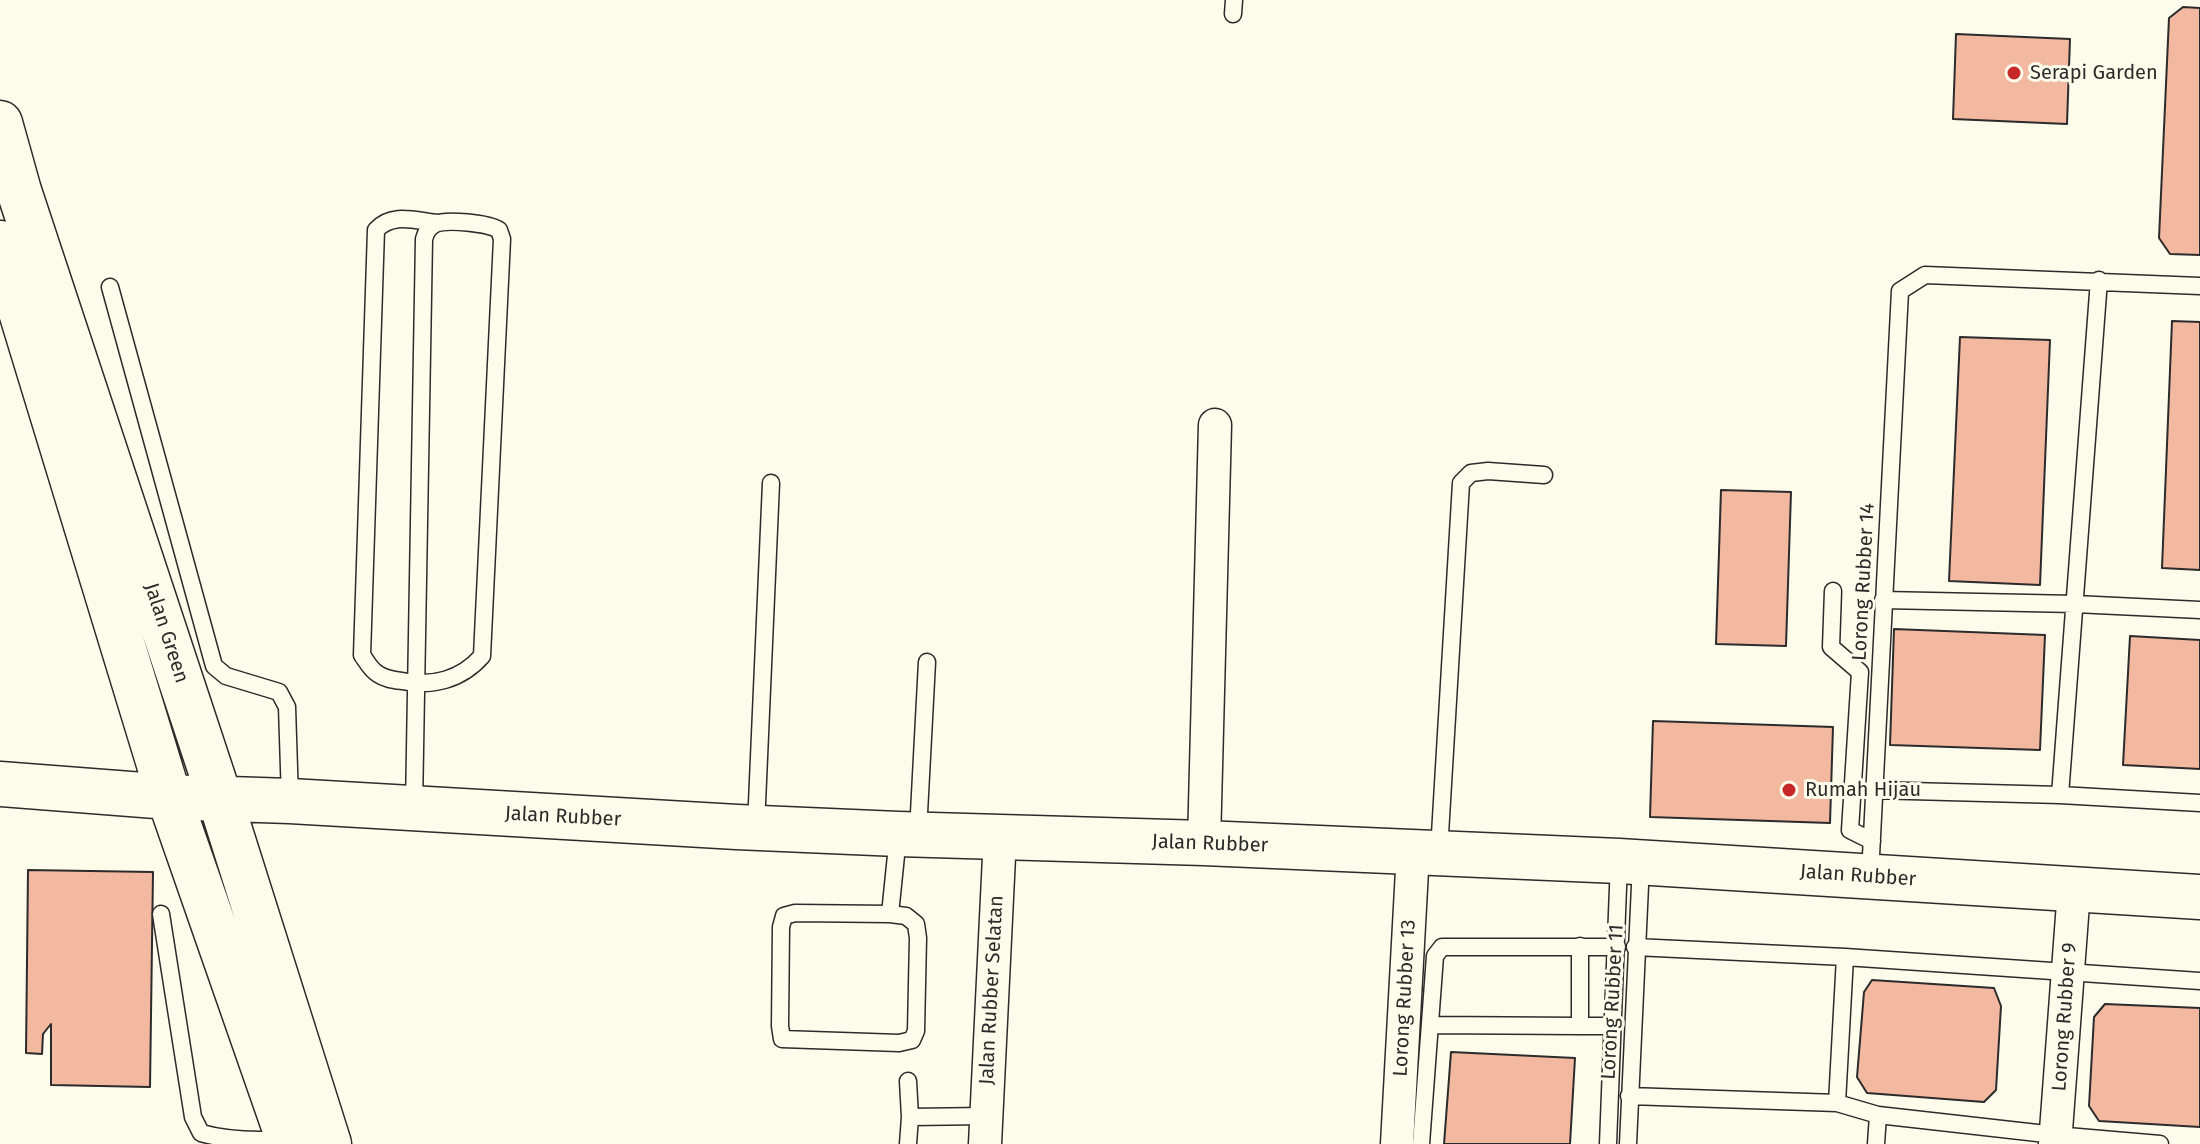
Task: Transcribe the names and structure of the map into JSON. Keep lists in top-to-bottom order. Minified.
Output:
{"streets":{"main road":["Jalan Green","Jalan Rubber"],"street":["Jalan Rubber Selatan","Lorong Rubber 13","Lorong Rubber 9"],"lane":["Lorong Rubber 14","Lorong Rubber 11"]},"crossings":[["Lorong Rubber 14","Jalan Rubber"],["Jalan Green","Jalan Rubber"],["Jalan Rubber","Jalan Rubber Selatan"],["Jalan Rubber","Lorong Rubber 13"],["Jalan Rubber","Lorong Rubber 11"],["Jalan Rubber","Lorong Rubber 9"]],"places":["Serapi Garden","Rumah Hijau"]}
